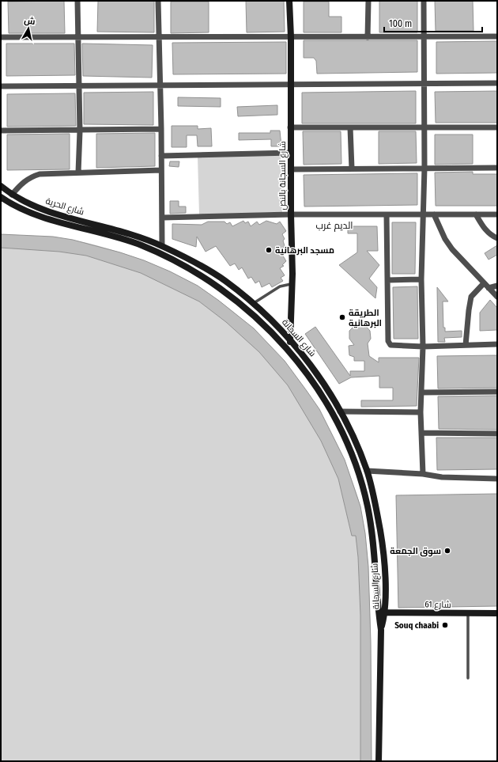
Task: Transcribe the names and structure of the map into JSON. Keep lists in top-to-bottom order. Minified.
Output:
{"streets":{"main road":["شارع السجانة بالنص","شارع الحرية","شارع السجانة","شارع 61"]},"crossings":[["شارع السجانة بالنص","شارع السجانة"],["شارع الحرية","شارع السجانة"],["شارع السجانة","شارع 61"]],"districts":["الديم غرب"],"places":["مسجد البرهانية","الطريقة البرهانية","سوق الجمعة","Souq chaabi"],"scale_bar":"100 m","north":"top"}
